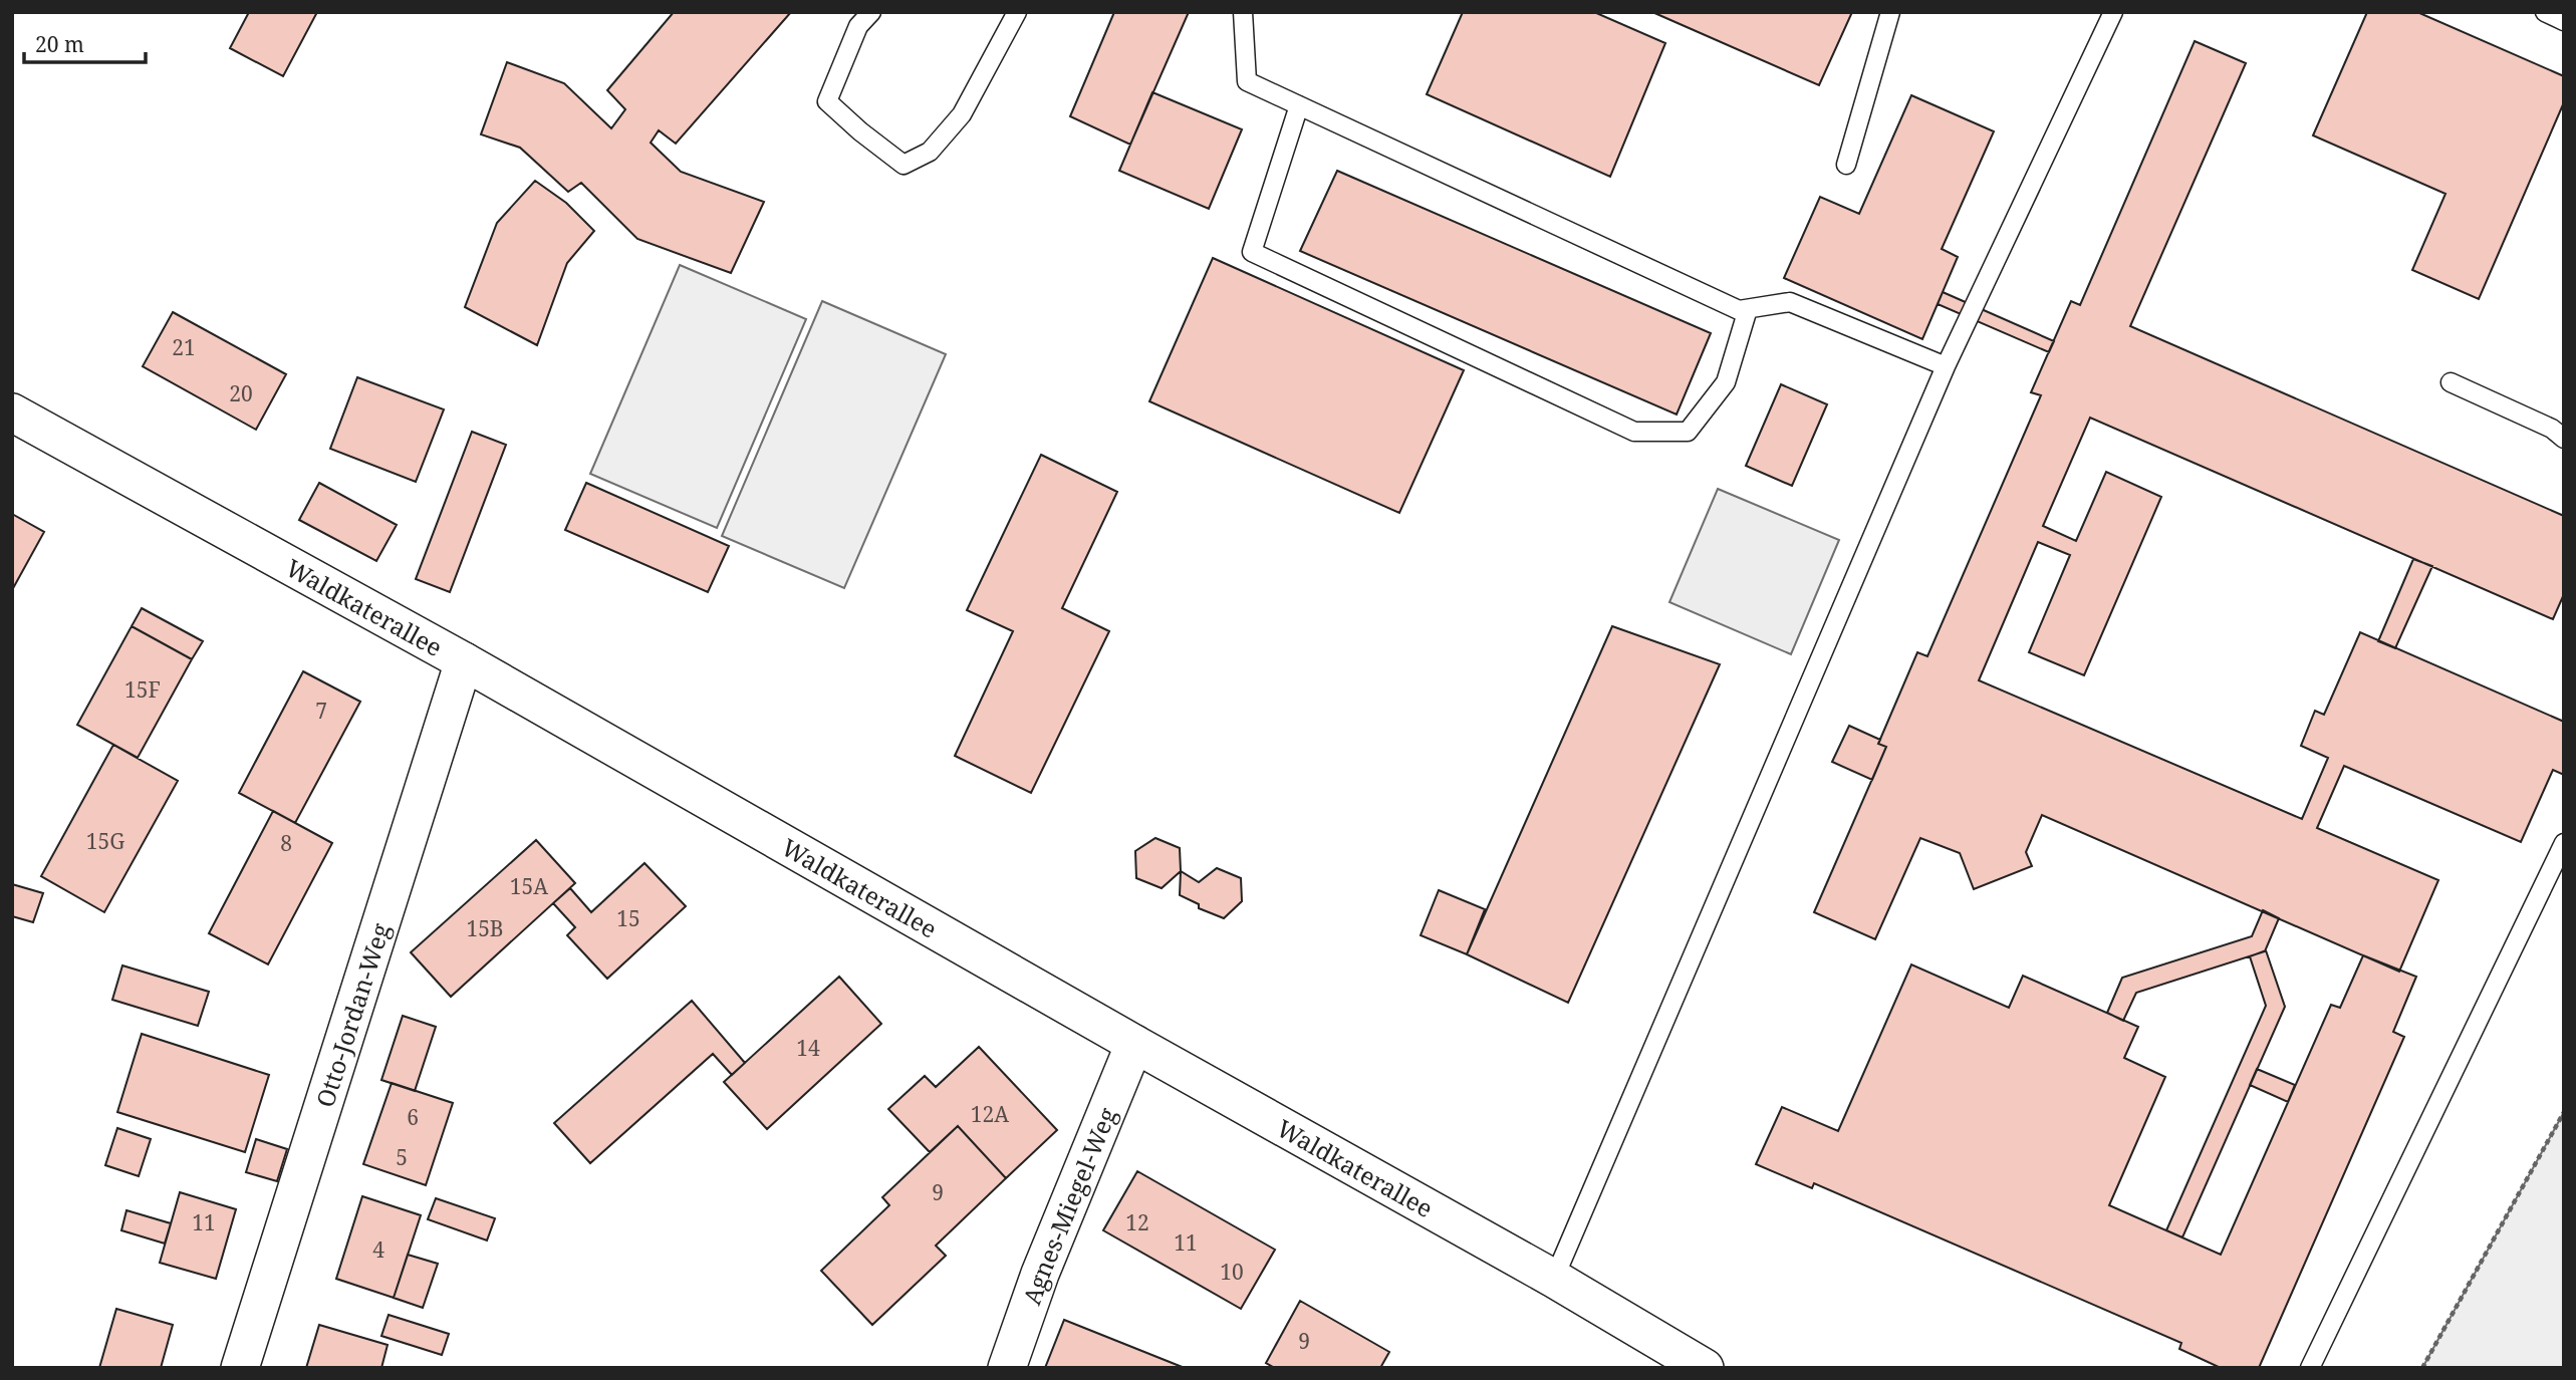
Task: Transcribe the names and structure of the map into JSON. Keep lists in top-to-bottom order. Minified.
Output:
{"streets":{"street":["Waldkaterallee","Otto-Jordan-Weg","Agnes-Miegel-Weg"]},"crossings":[["Waldkaterallee","Otto-Jordan-Weg"],["Waldkaterallee","Agnes-Miegel-Weg"]],"house_numbers":["21","20","15F","7","15G","8","15A","15","15B","14","12A","6","5","9","11","12","11","4","10","9"],"scale_bar":"20 m"}
